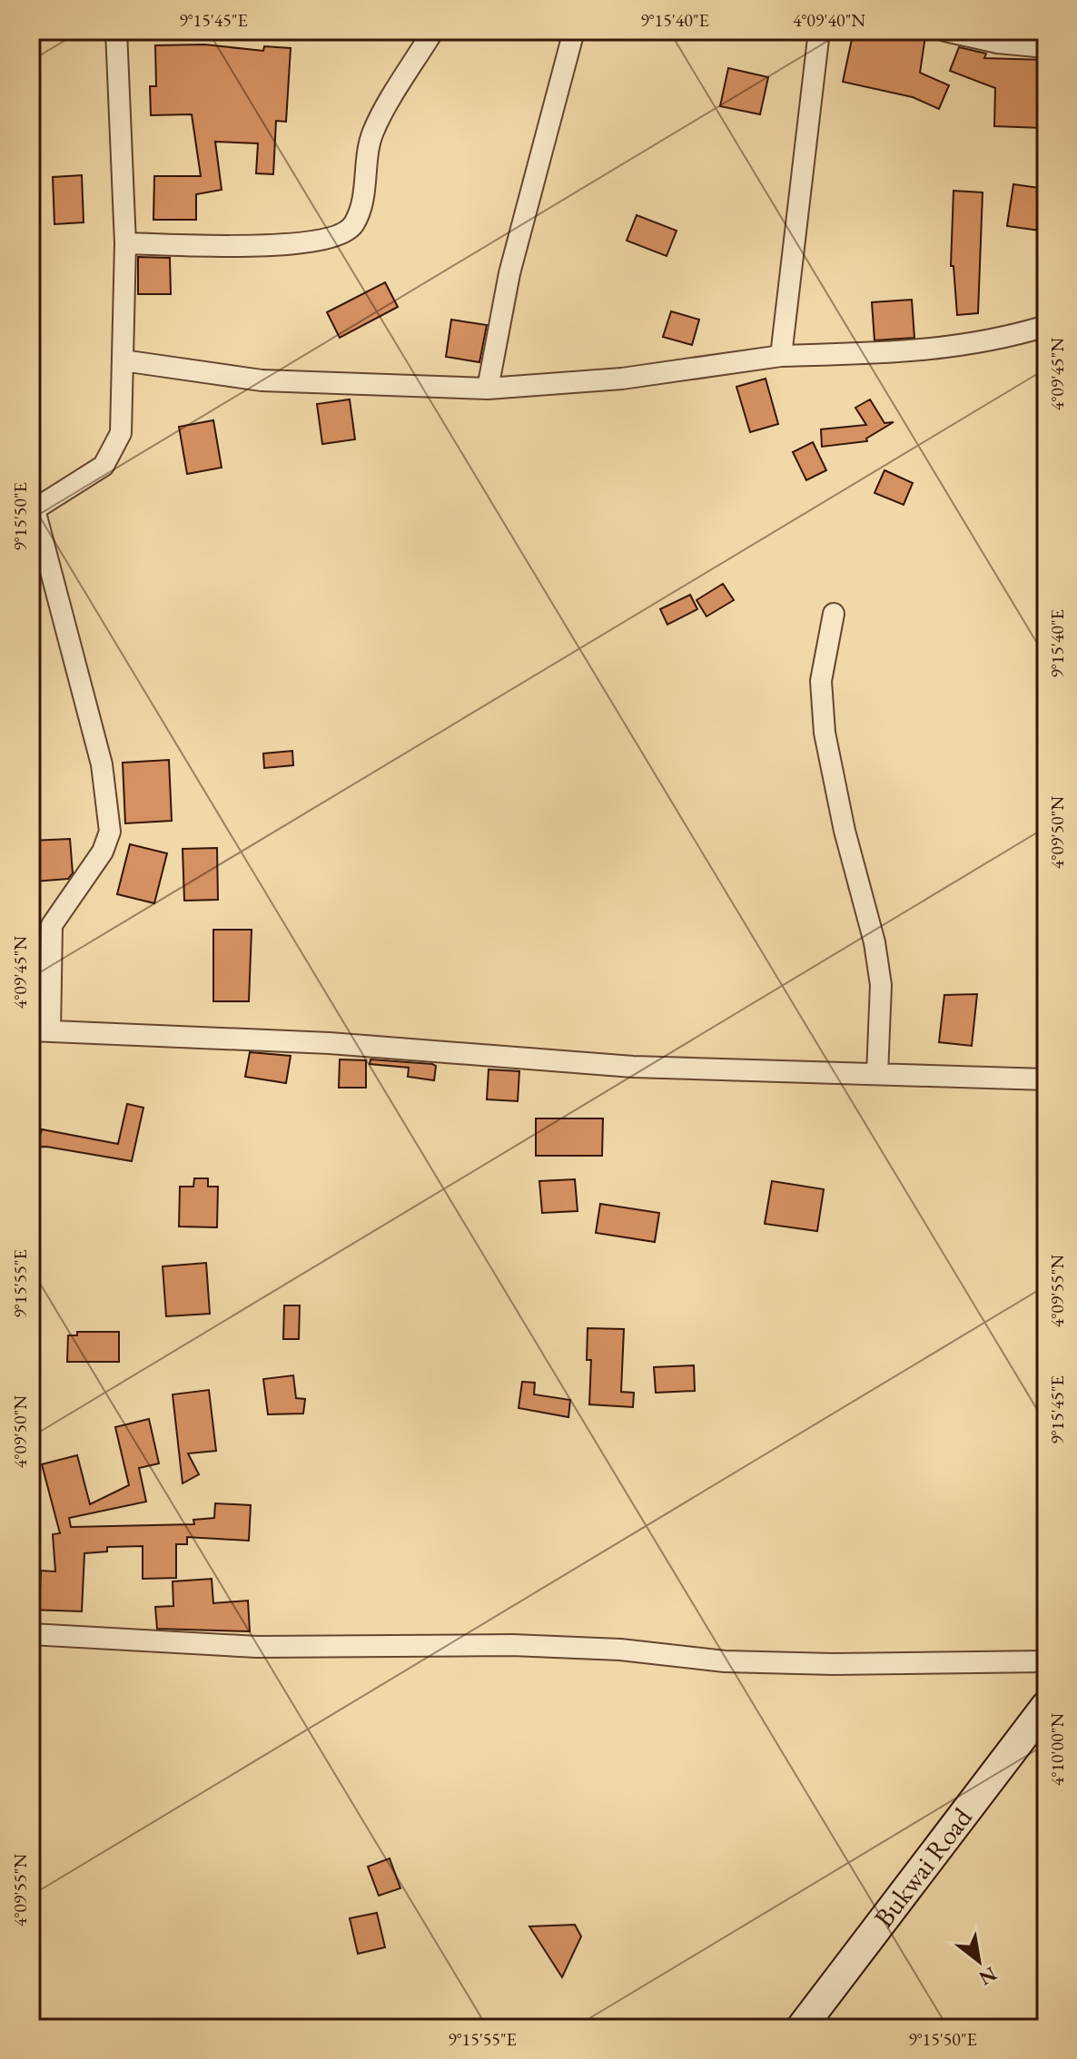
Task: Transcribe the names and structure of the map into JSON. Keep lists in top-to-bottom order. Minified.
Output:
{"streets":{"street":["Bukwai Road"]},"north":"bottom right","coordinates":["9°15'45\"E","9°15'40\"E","4°09'40\"N","4°09'45\"N","9°15'50\"E","4°09'50\"N","9°15'55\"E","4°09'55\"N","4°10'00\"N"]}
